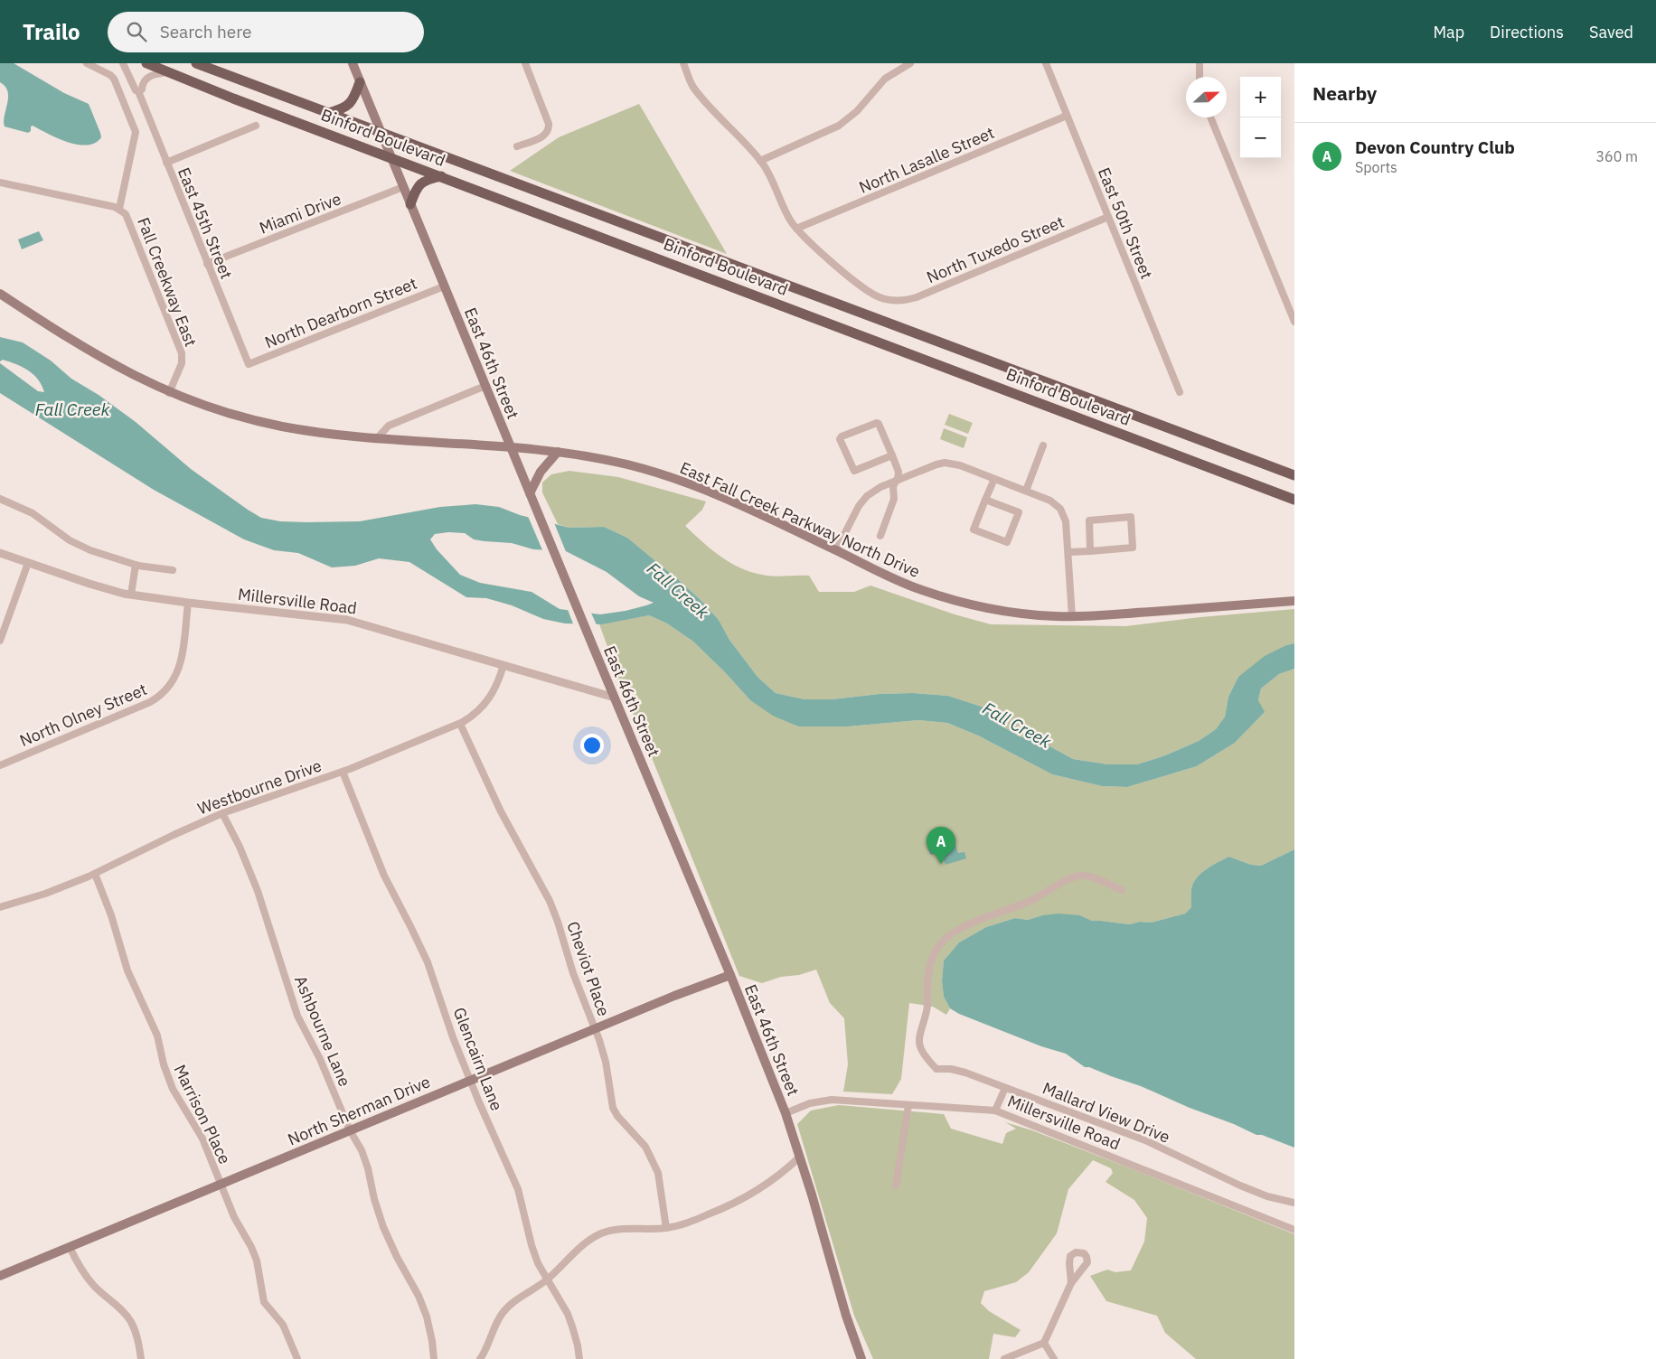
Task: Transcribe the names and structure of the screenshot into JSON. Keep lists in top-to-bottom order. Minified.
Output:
{"streets":{"main road":["Binford Boulevard","East 46th Street","East Fall Creek Parkway North Drive","North Sherman Drive"],"street":["North Lasalle Street","Miami Drive","East 45th Street","East 50th Street","North Tuxedo Street","Fall Creekway East","North Dearborn Street","Millersville Road","North Olney Street","Westbourne Drive","Cheviot Place","Ashbourne Lane","Glencairn Lane","Mallard View Drive","Marrison Place"]},"crossings":[["Binford Boulevard","East 46th Street"],["North Lasalle Street","East 50th Street"],["North Lasalle Street","North Tuxedo Street"],["Miami Drive","East 45th Street"],["Miami Drive","East 46th Street"],["East 45th Street","North Dearborn Street"],["East 50th Street","North Tuxedo Street"],["Fall Creekway East","East Fall Creek Parkway North Drive"],["North Dearborn Street","East 46th Street"],["East 46th Street","East Fall Creek Parkway North Drive"],["East 46th Street","Millersville Road"],["East 46th Street","North Sherman Drive"],["Millersville Road","North Olney Street"],["Millersville Road","Westbourne Drive"],["Westbourne Drive","Cheviot Place"],["Westbourne Drive","Ashbourne Lane"],["Westbourne Drive","Glencairn Lane"],["Westbourne Drive","Marrison Place"],["Cheviot Place","North Sherman Drive"],["Ashbourne Lane","North Sherman Drive"],["Glencairn Lane","North Sherman Drive"],["North Sherman Drive","Marrison Place"]],"water":["Fall Creek"],"north":"right","page":{"header":"Trailo","search":"Search here","nav":["Map","Directions","Saved"],"heading":"Nearby","map_buttons":["+","−"],"list":[{"mark":"A","name":"Devon Country Club","note":"Sports","value":"360 m"}],"pins":"A"}}
